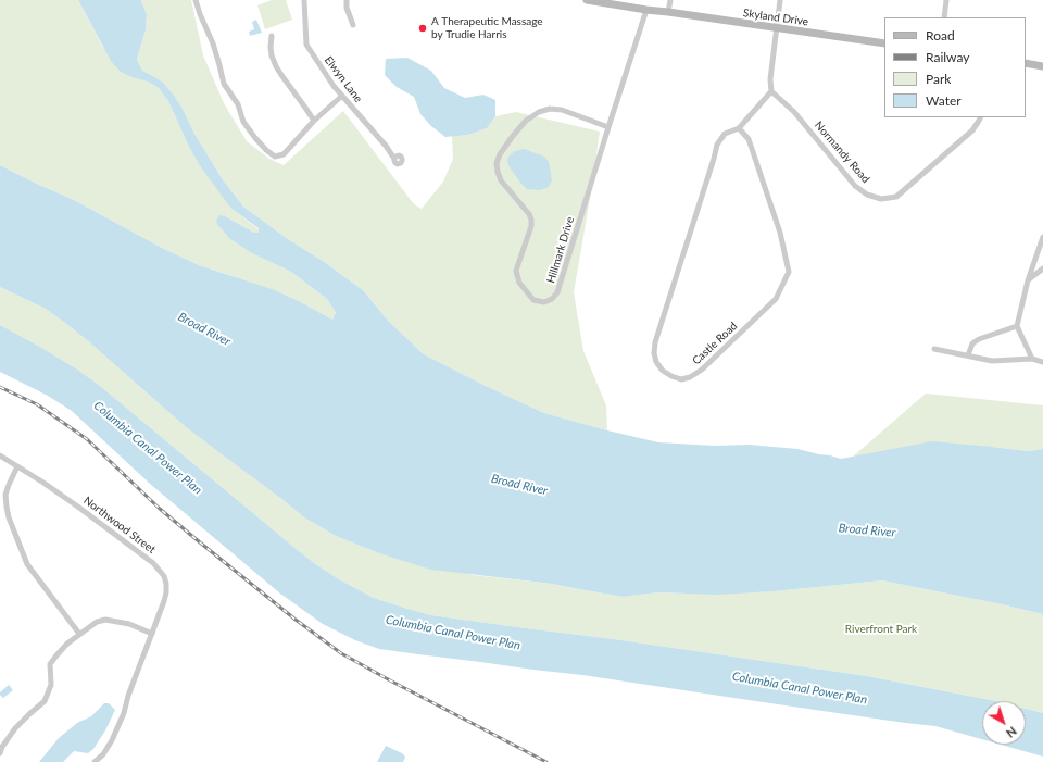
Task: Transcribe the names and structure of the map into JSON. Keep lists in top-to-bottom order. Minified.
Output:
{"streets":{"street":["Skyland Drive","Elwyn Lane","Normandy Road","Hillmark Drive","Castle Road","Northwood Street"]},"crossings":[["Skyland Drive","Hillmark Drive"],["Normandy Road","Castle Road"]],"water":["Broad River","Columbia Canal Power Plan"],"parks":["Riverfront Park"],"places":["A Therapeutic Massage by Trudie Harris"],"legend":["Road","Railway","Park","Water"],"north":"bottom right"}
